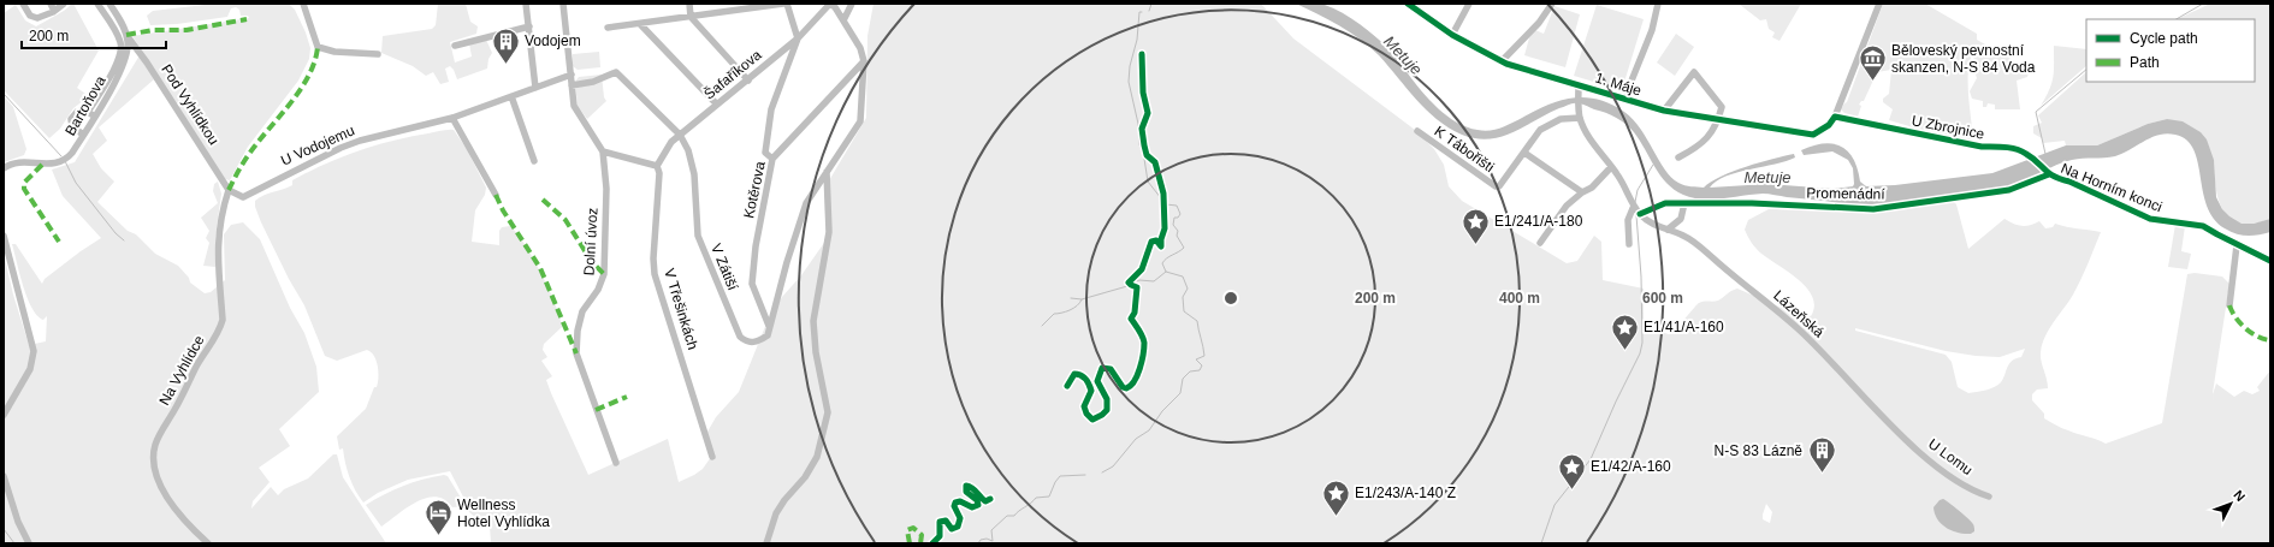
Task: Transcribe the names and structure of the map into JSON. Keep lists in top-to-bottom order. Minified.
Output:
{"streets":{"street":["Šafaříkova","1. Máje","Pod Vyhlídkou","Bartoňova","U Zbrojnice","U Vodojemu","K Tábořišti","Na Horním konci","Kotěrova","Dolní úvoz","V Zátiší","V Třešinkách","Lázeňská","Na Vyhlídce","U Lomu"],"cycle path":["Promenádní"]},"crossings":[["Šafaříkova","V Zátiší"],["Šafaříkova","V Třešinkách"],["1. Máje","U Zbrojnice"],["1. Máje","Lázeňská"],["Pod Vyhlídkou","Bartoňova"],["Pod Vyhlídkou","U Vodojemu"],["Pod Vyhlídkou","Na Vyhlídce"],["U Zbrojnice","Na Horním konci"],["U Vodojemu","Na Vyhlídce"],["K Tábořišti","Lázeňská"],["Kotěrova","V Zátiší"],["Lázeňská","U Lomu"]],"water":["Metuje"],"places":{"building":["Vodojem","N-S 83 Lázně"],"museum":["Běloveský pevnostní skanzen, N-S 84 Voda"],"place":["E1/241/A-180","E1/41/A-160","E1/42/A-160","E1/243/A-140 Z"],"hotel":["Wellness Hotel Vyhlídka"]},"legend":["Cycle path","Path"],"scale_bar":"200 m","north":"top right","rings":["200 m","400 m","600 m"]}
